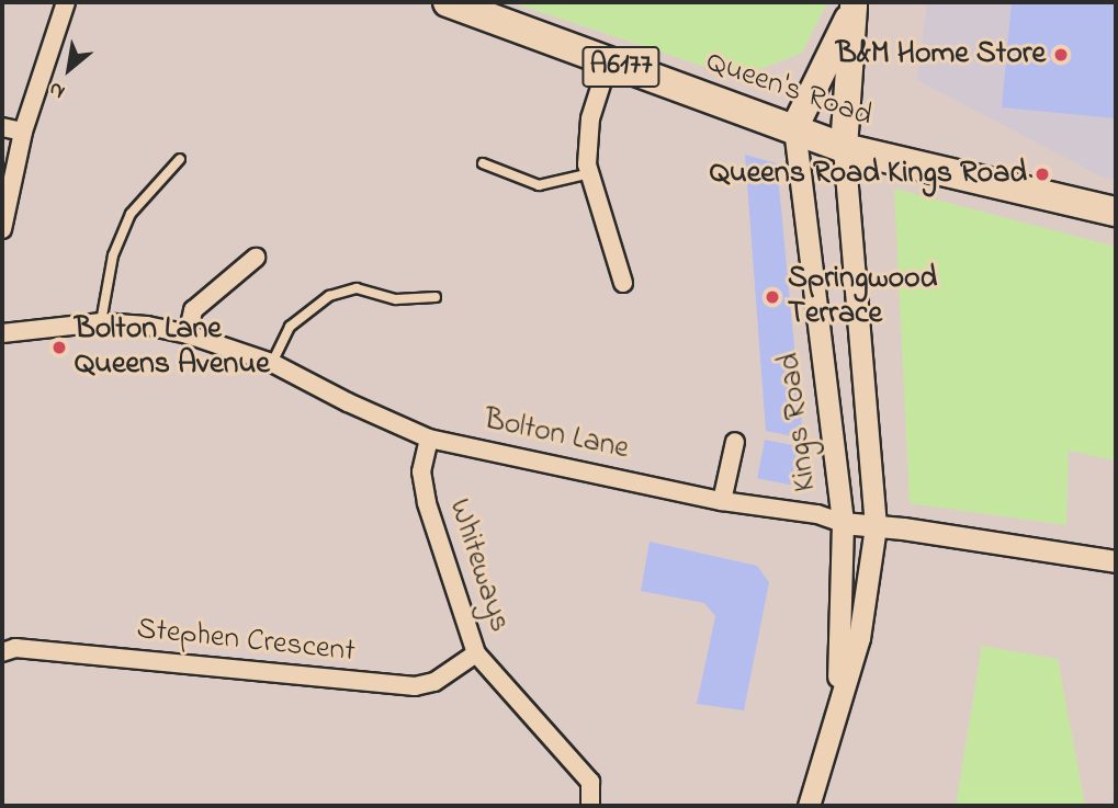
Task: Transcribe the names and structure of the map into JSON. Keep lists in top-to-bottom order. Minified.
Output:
{"streets":{"highway":["A6177","Queen's Road"],"street":["Kings Road","Bolton Lane","Whiteways","Stephen Crescent"]},"crossings":[["Queen's Road","Kings Road"],["Kings Road","Bolton Lane"],["Bolton Lane","Whiteways"],["Whiteways","Stephen Crescent"]],"places":["B&M Home Store","Queens Road Kings Road","Springwood Terrace","Bolton Lane Queens Avenue"],"north":"bottom left"}
